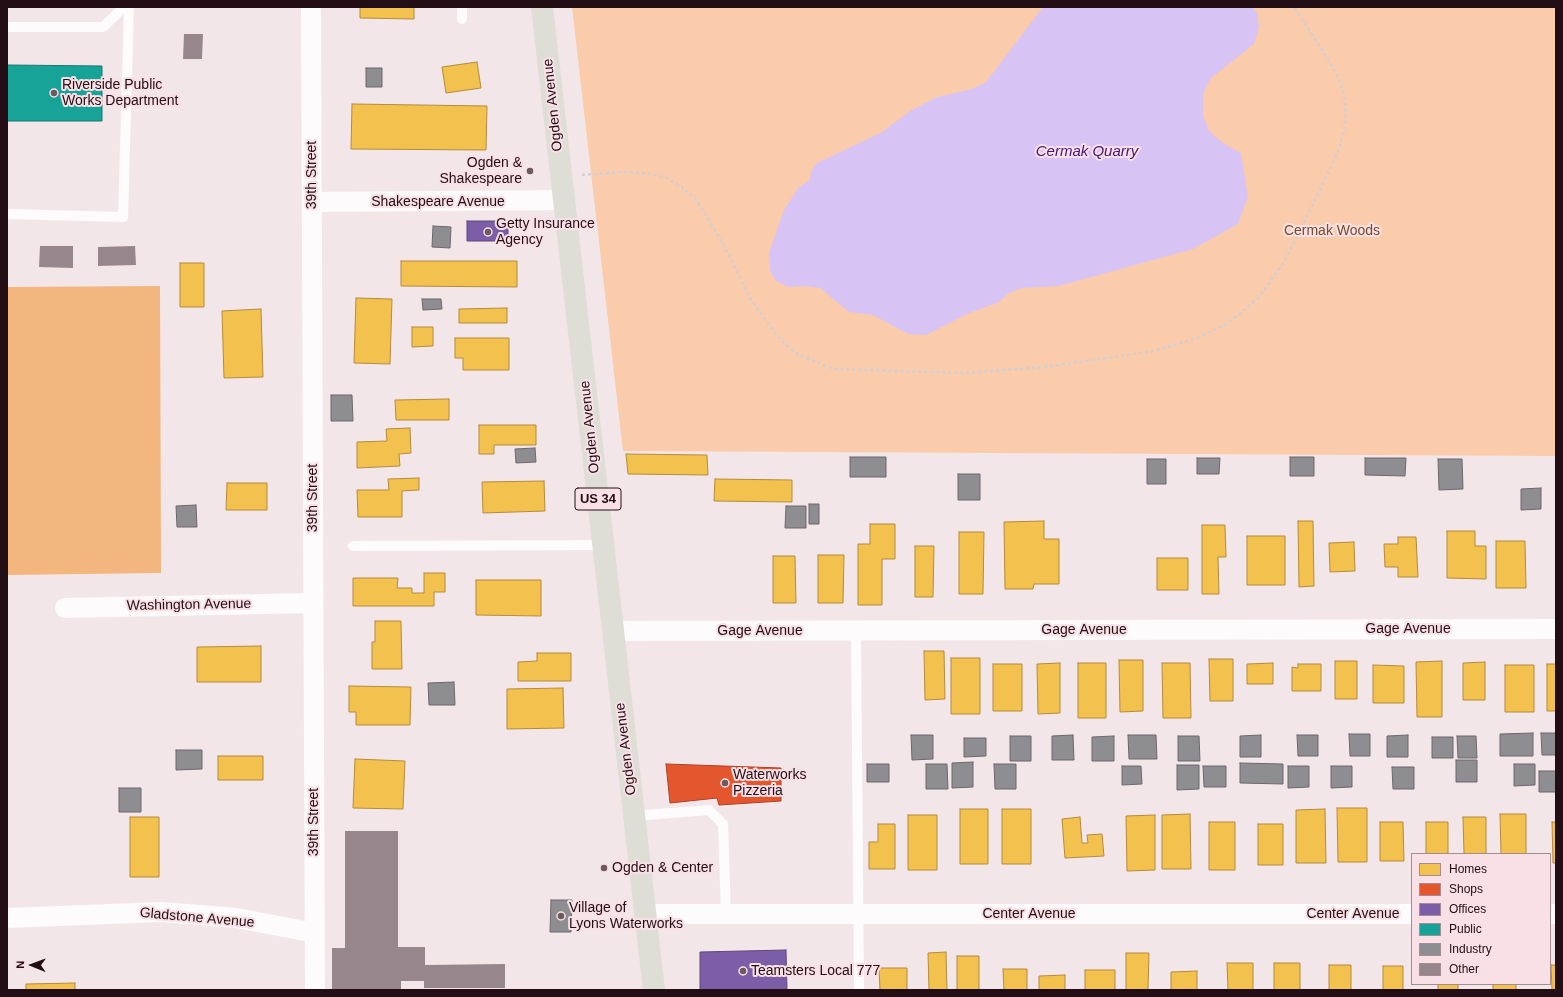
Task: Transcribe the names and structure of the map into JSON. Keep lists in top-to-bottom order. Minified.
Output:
{"streets":{"main road":["Ogden Avenue","US 34"],"street":["39th Street","Shakespeare Avenue","Washington Avenue","Gage Avenue","Center Avenue","Gladstone Avenue"]},"crossings":[["Ogden Avenue","Shakespeare Avenue"],["Ogden Avenue","Gage Avenue"],["Ogden Avenue","Center Avenue"],["39th Street","Shakespeare Avenue"],["39th Street","Washington Avenue"],["39th Street","Gladstone Avenue"]],"water":["Cermak Quarry"],"parks":["Cermak Woods"],"places":["Riverside Public Works Department","Ogden & Shakespeare","Getty Insurance Agency","Waterworks Pizzeria","Ogden & Center","Village of Lyons Waterworks","Teamsters Local 777"],"legend":["Homes","Shops","Offices","Public","Industry","Other"],"north":"left"}
